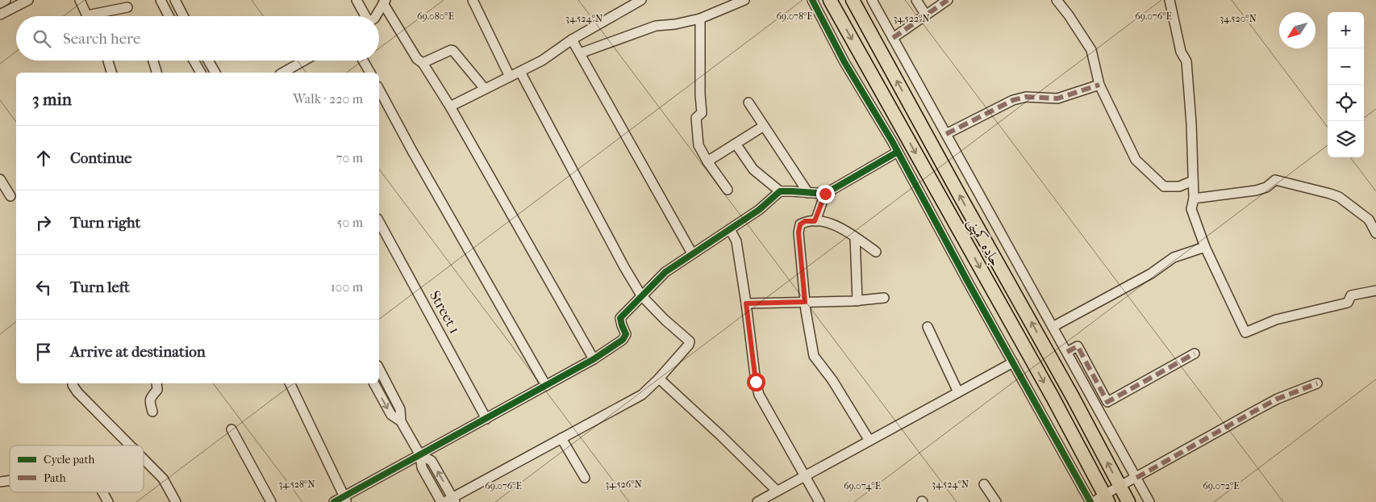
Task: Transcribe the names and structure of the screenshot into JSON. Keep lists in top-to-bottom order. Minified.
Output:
{"streets":{"highway":["جاده کمپنی"],"street":["Street 1"]},"legend":["Cycle path","Path"],"north":"bottom left","page":{"map_buttons":["+","−"],"search":"Search here","heading":["3 min","Walk · 220 m"],"list":[["Continue","70 m"],["Turn right","50 m"],["Turn left","100 m"],"Arrive at destination"]},"coordinates":["69.078°E","69.080°E","69.076°E","34.524°N","34.522°N","34.520°N","34.528°N","34.526°N","69.074°E","69.072°E"]}
